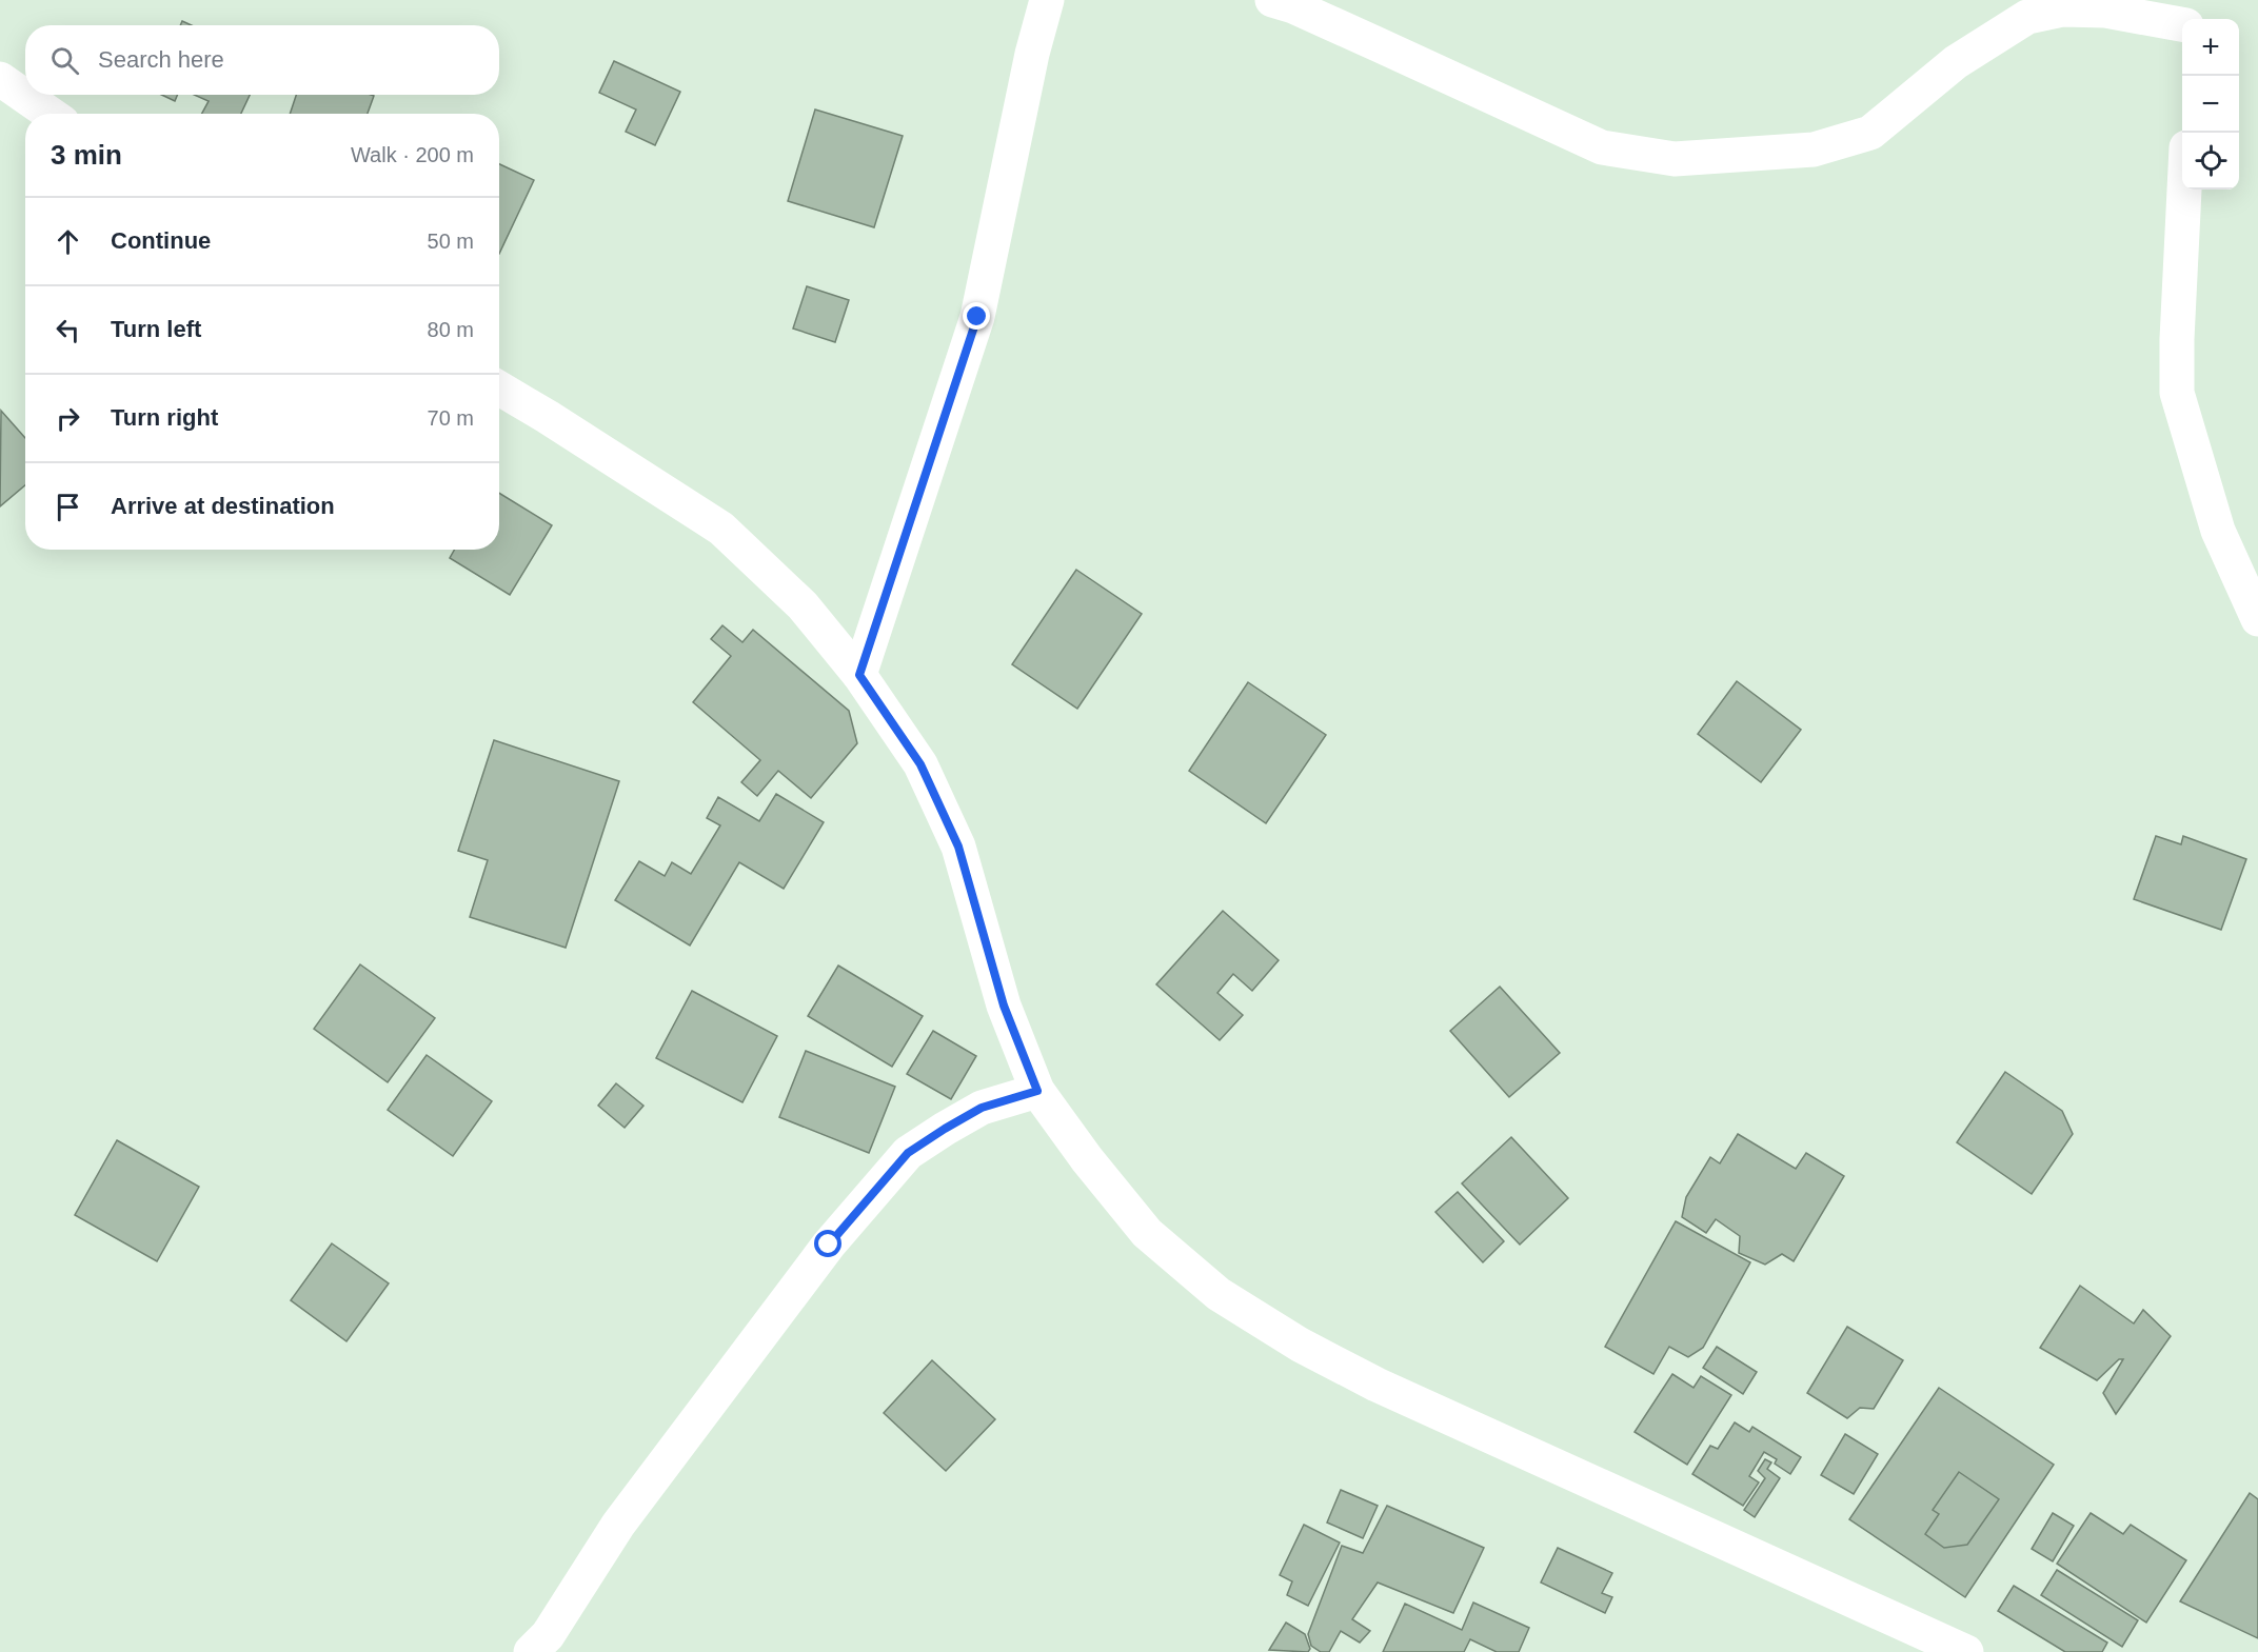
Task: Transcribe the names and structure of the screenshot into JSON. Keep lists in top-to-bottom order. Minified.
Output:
{"page":{"map_buttons":["+","−"],"search":"Search here","heading":["3 min","Walk · 200 m"],"list":[["Continue","50 m"],["Turn left","80 m"],["Turn right","70 m"],"Arrive at destination"]}}
